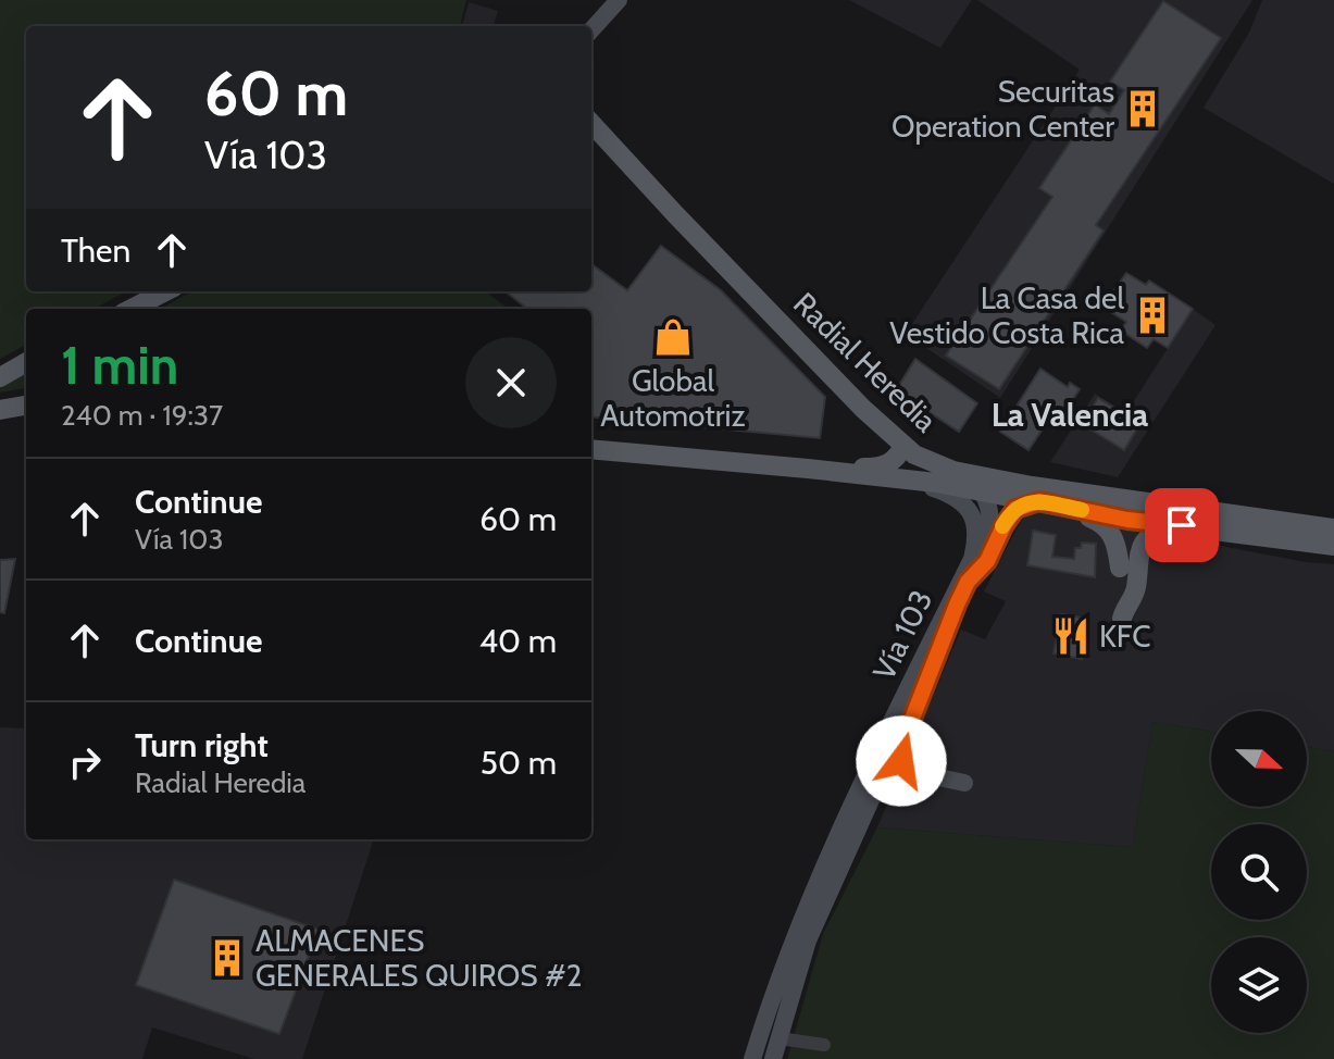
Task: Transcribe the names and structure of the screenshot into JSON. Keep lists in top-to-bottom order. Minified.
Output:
{"streets":{"main road":["Radial Heredia","Vía 103"]},"crossings":[["Radial Heredia","Vía 103"]],"districts":["La Valencia"],"places":{"building":["Securitas Operation Center","La Casa del Vestido Costa Rica","ALMACENES GENERALES QUIROS #2"],"shop":["Global Automotriz"],"restaurant":["KFC"]},"north":"right","page":{"turn":["60 m","Vía 103"],"then":"Then","heading":["1 min","240 m · 19:37"],"list":[{"name":"Continue","note":"Vía 103","value":"60 m"},{"name":"Continue","value":"40 m"},{"name":"Turn right","note":"Radial Heredia","value":"50 m"}]}}
